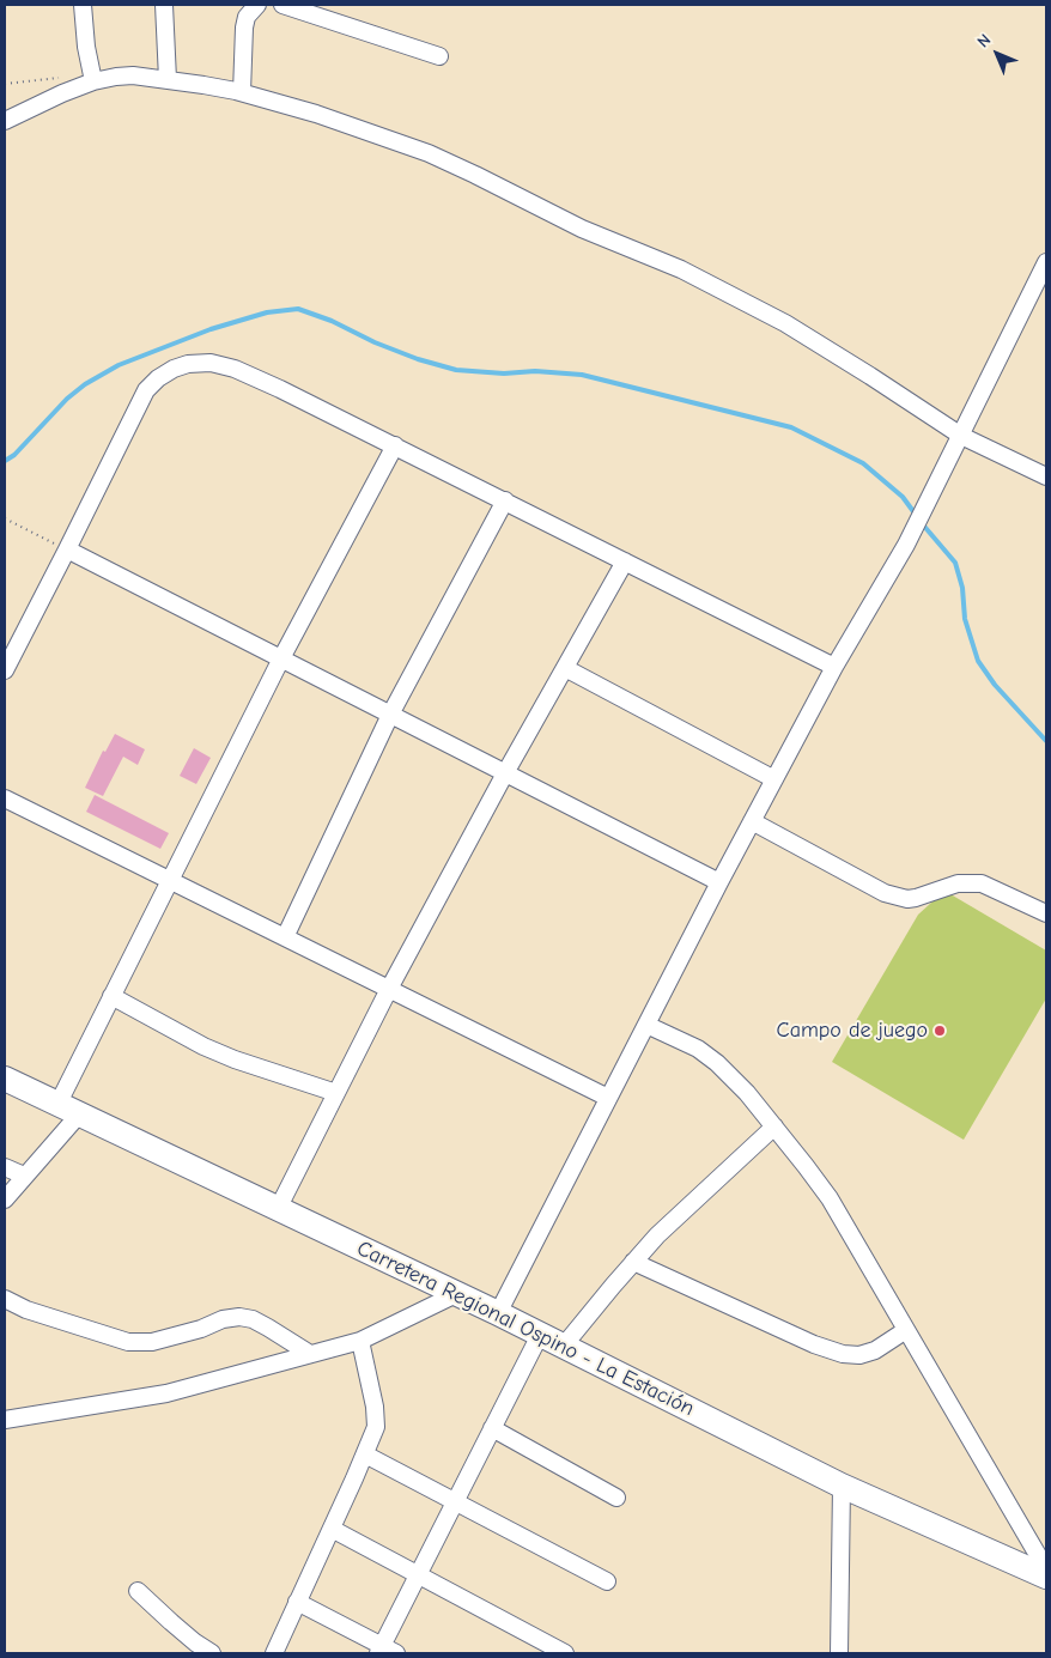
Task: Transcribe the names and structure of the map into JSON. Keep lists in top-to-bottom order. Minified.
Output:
{"streets":{"main road":["Carretera Regional Ospino - La Estación"]},"places":["Campo de juego"],"north":"top left"}
